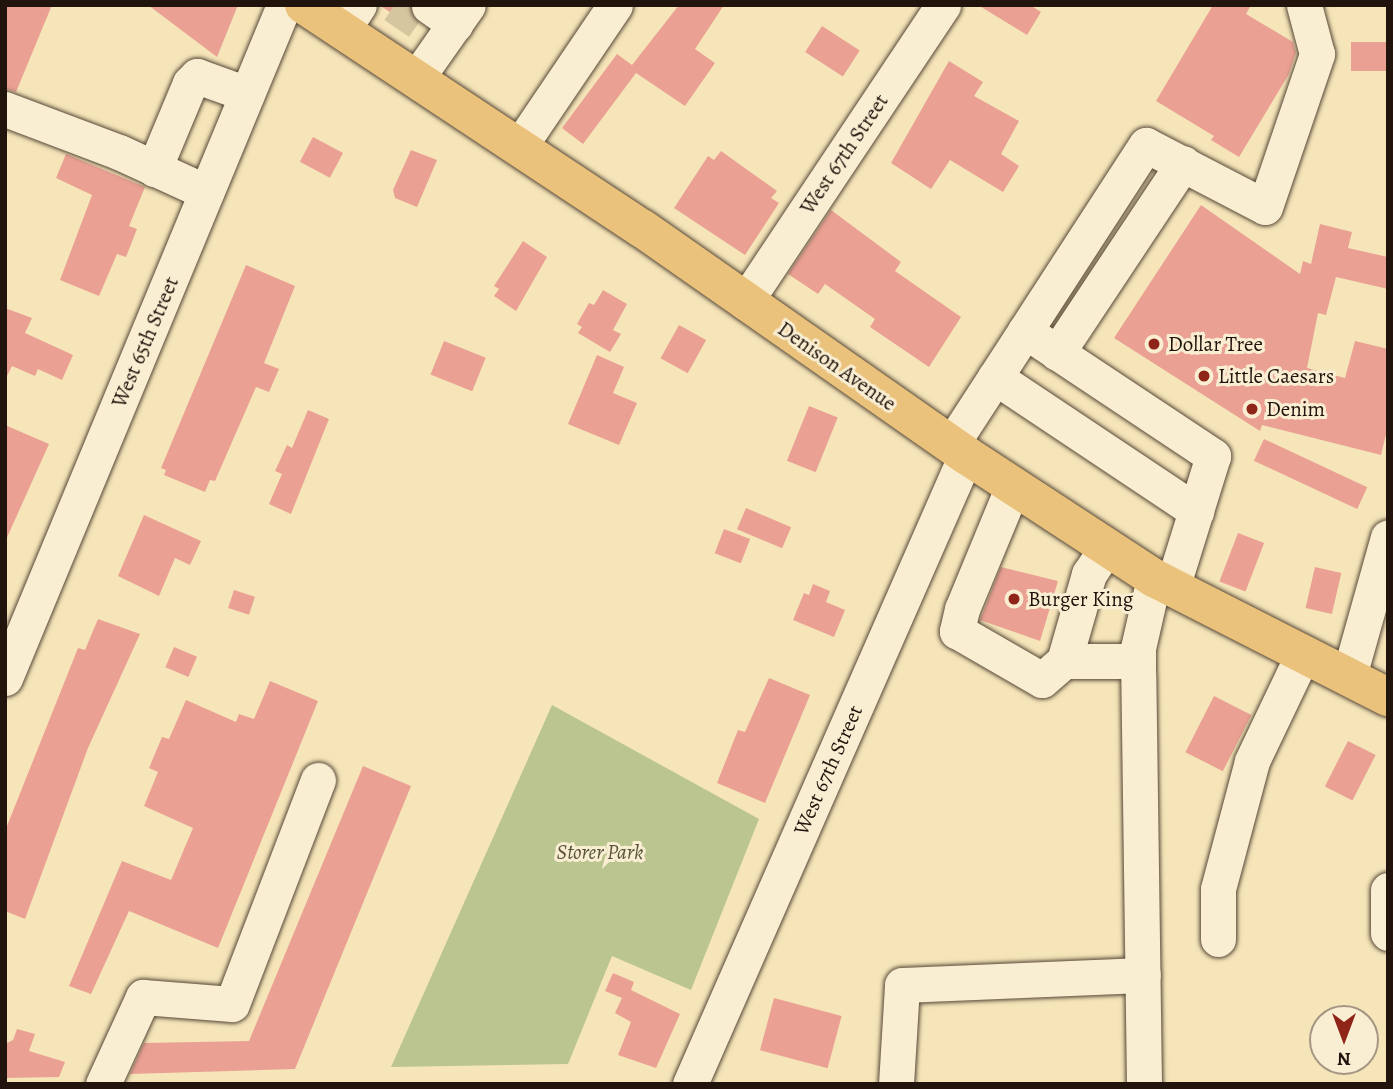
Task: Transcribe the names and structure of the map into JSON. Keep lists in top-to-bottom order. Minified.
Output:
{"streets":{"main road":["Denison Avenue"],"street":["West 67th Street","West 65th Street"]},"crossings":[["West 67th Street","Denison Avenue"]],"parks":["Storer Park"],"places":["Dollar Tree","Little Caesars","Denim","Burger King"],"north":"bottom"}
